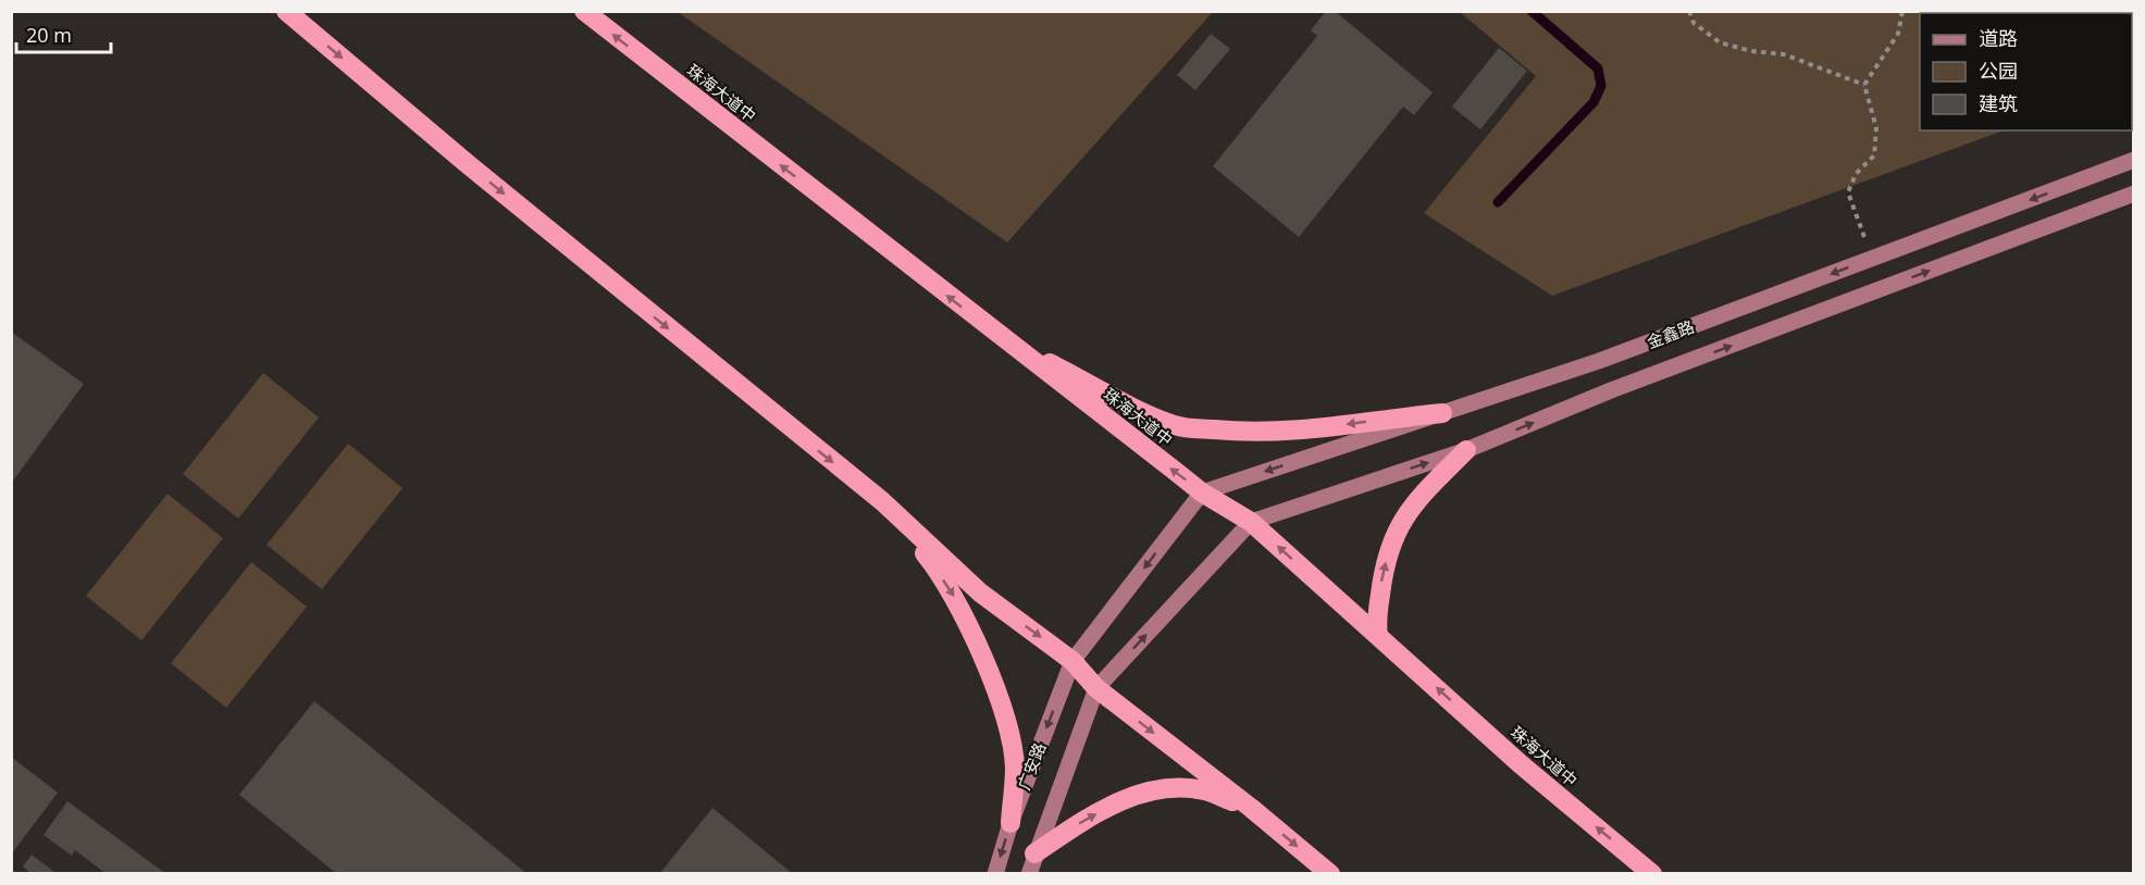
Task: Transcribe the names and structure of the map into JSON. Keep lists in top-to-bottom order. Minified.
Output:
{"streets":{"highway":["珠海大道中"],"street":["金鑫路","广安路"]},"crossings":[["珠海大道中","金鑫路"],["珠海大道中","广安路"],["金鑫路","广安路"]],"one_way":["珠海大道中"],"legend":["道路","公园","建筑"],"scale_bar":"20 m"}
